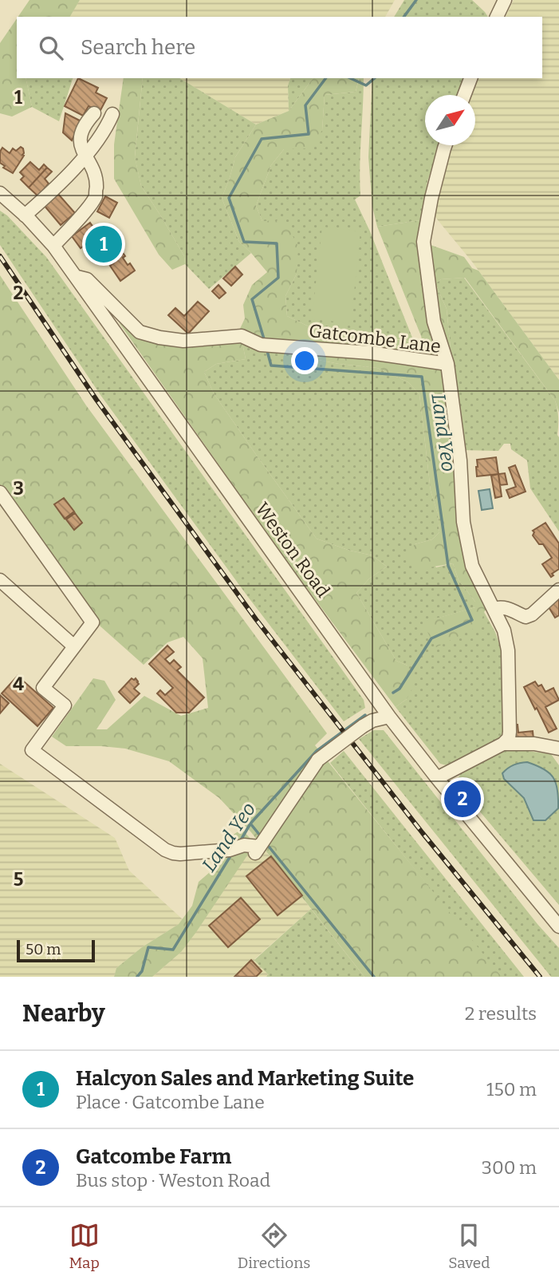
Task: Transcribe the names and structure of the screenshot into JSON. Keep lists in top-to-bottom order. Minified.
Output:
{"streets":{"street":["Gatcombe Lane","Weston Road"]},"crossings":[["Gatcombe Lane","Weston Road"]],"water":["Land Yeo"],"scale_bar":"50 m","north":"top right","page":{"search":"Search here","pins":["1","2"],"scale":"50 m","heading":["Nearby","2 results"],"list":[{"mark":"1","name":"Halcyon Sales and Marketing Suite","note":"Place · Gatcombe Lane","value":"150 m"},{"mark":"2","name":"Gatcombe Farm","note":"Bus stop · Weston Road","value":"300 m"}],"nav":["Map","Directions","Saved"]},"grid":{"rows":["1","2","3","4","5"]}}
